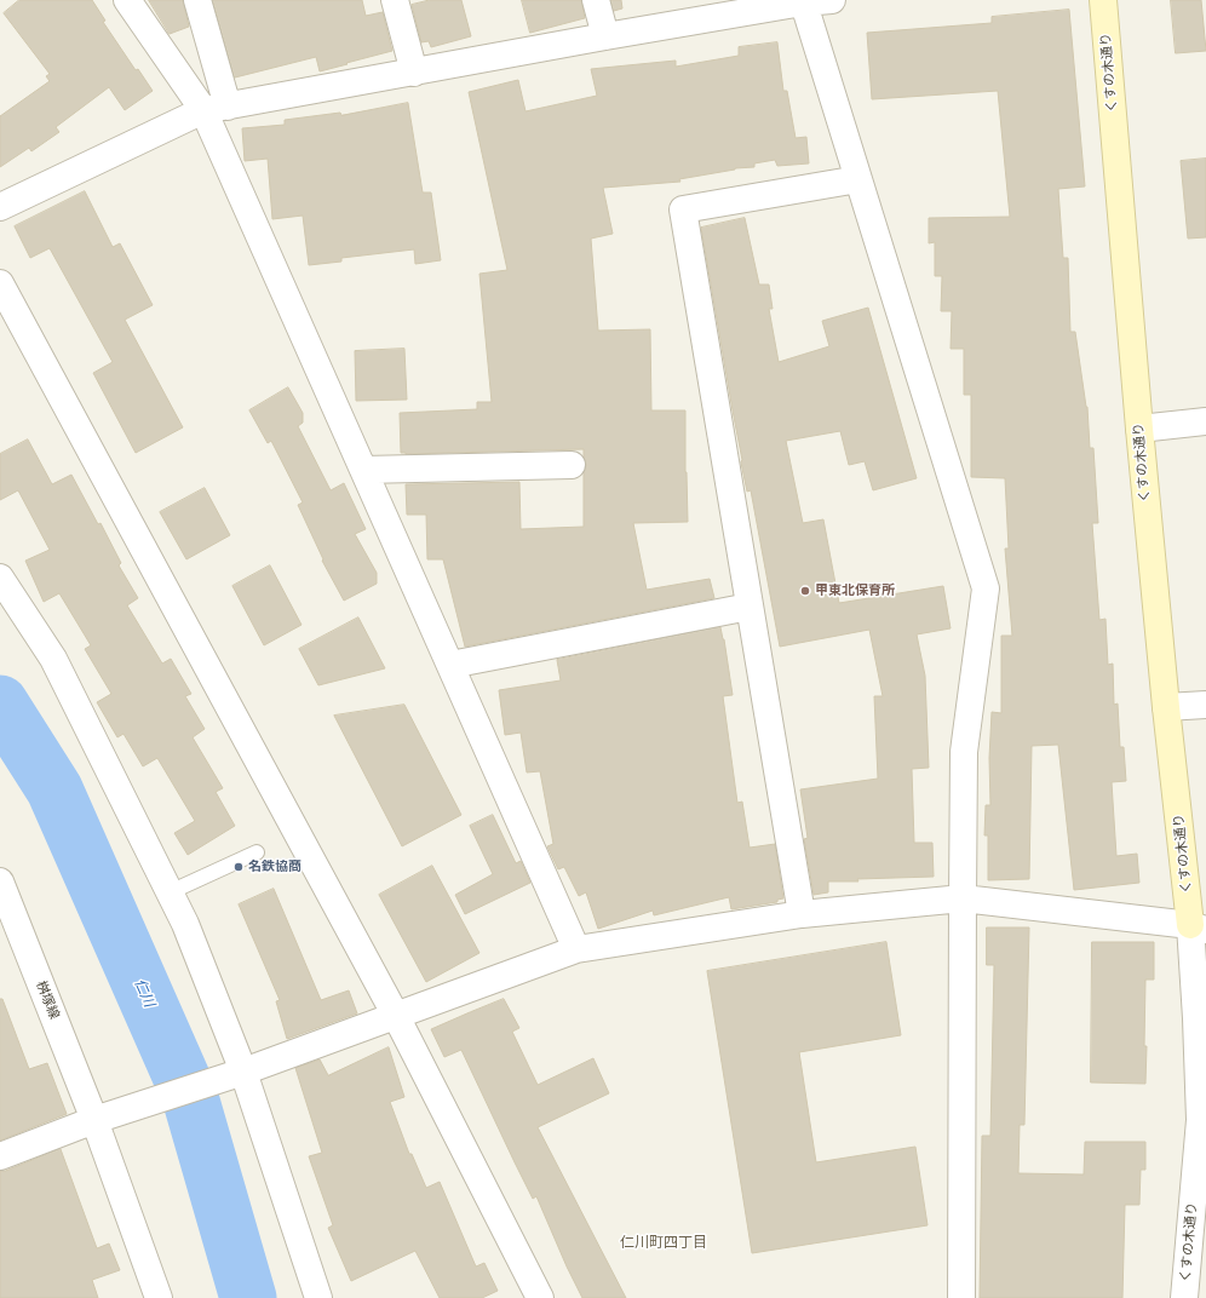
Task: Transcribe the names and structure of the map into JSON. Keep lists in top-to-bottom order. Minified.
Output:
{"streets":{"street":["くすの木通り","桝塚線"]},"districts":["仁川町四丁目"],"water":["仁川"],"places":["甲東北保育所","名鉄協商"]}
